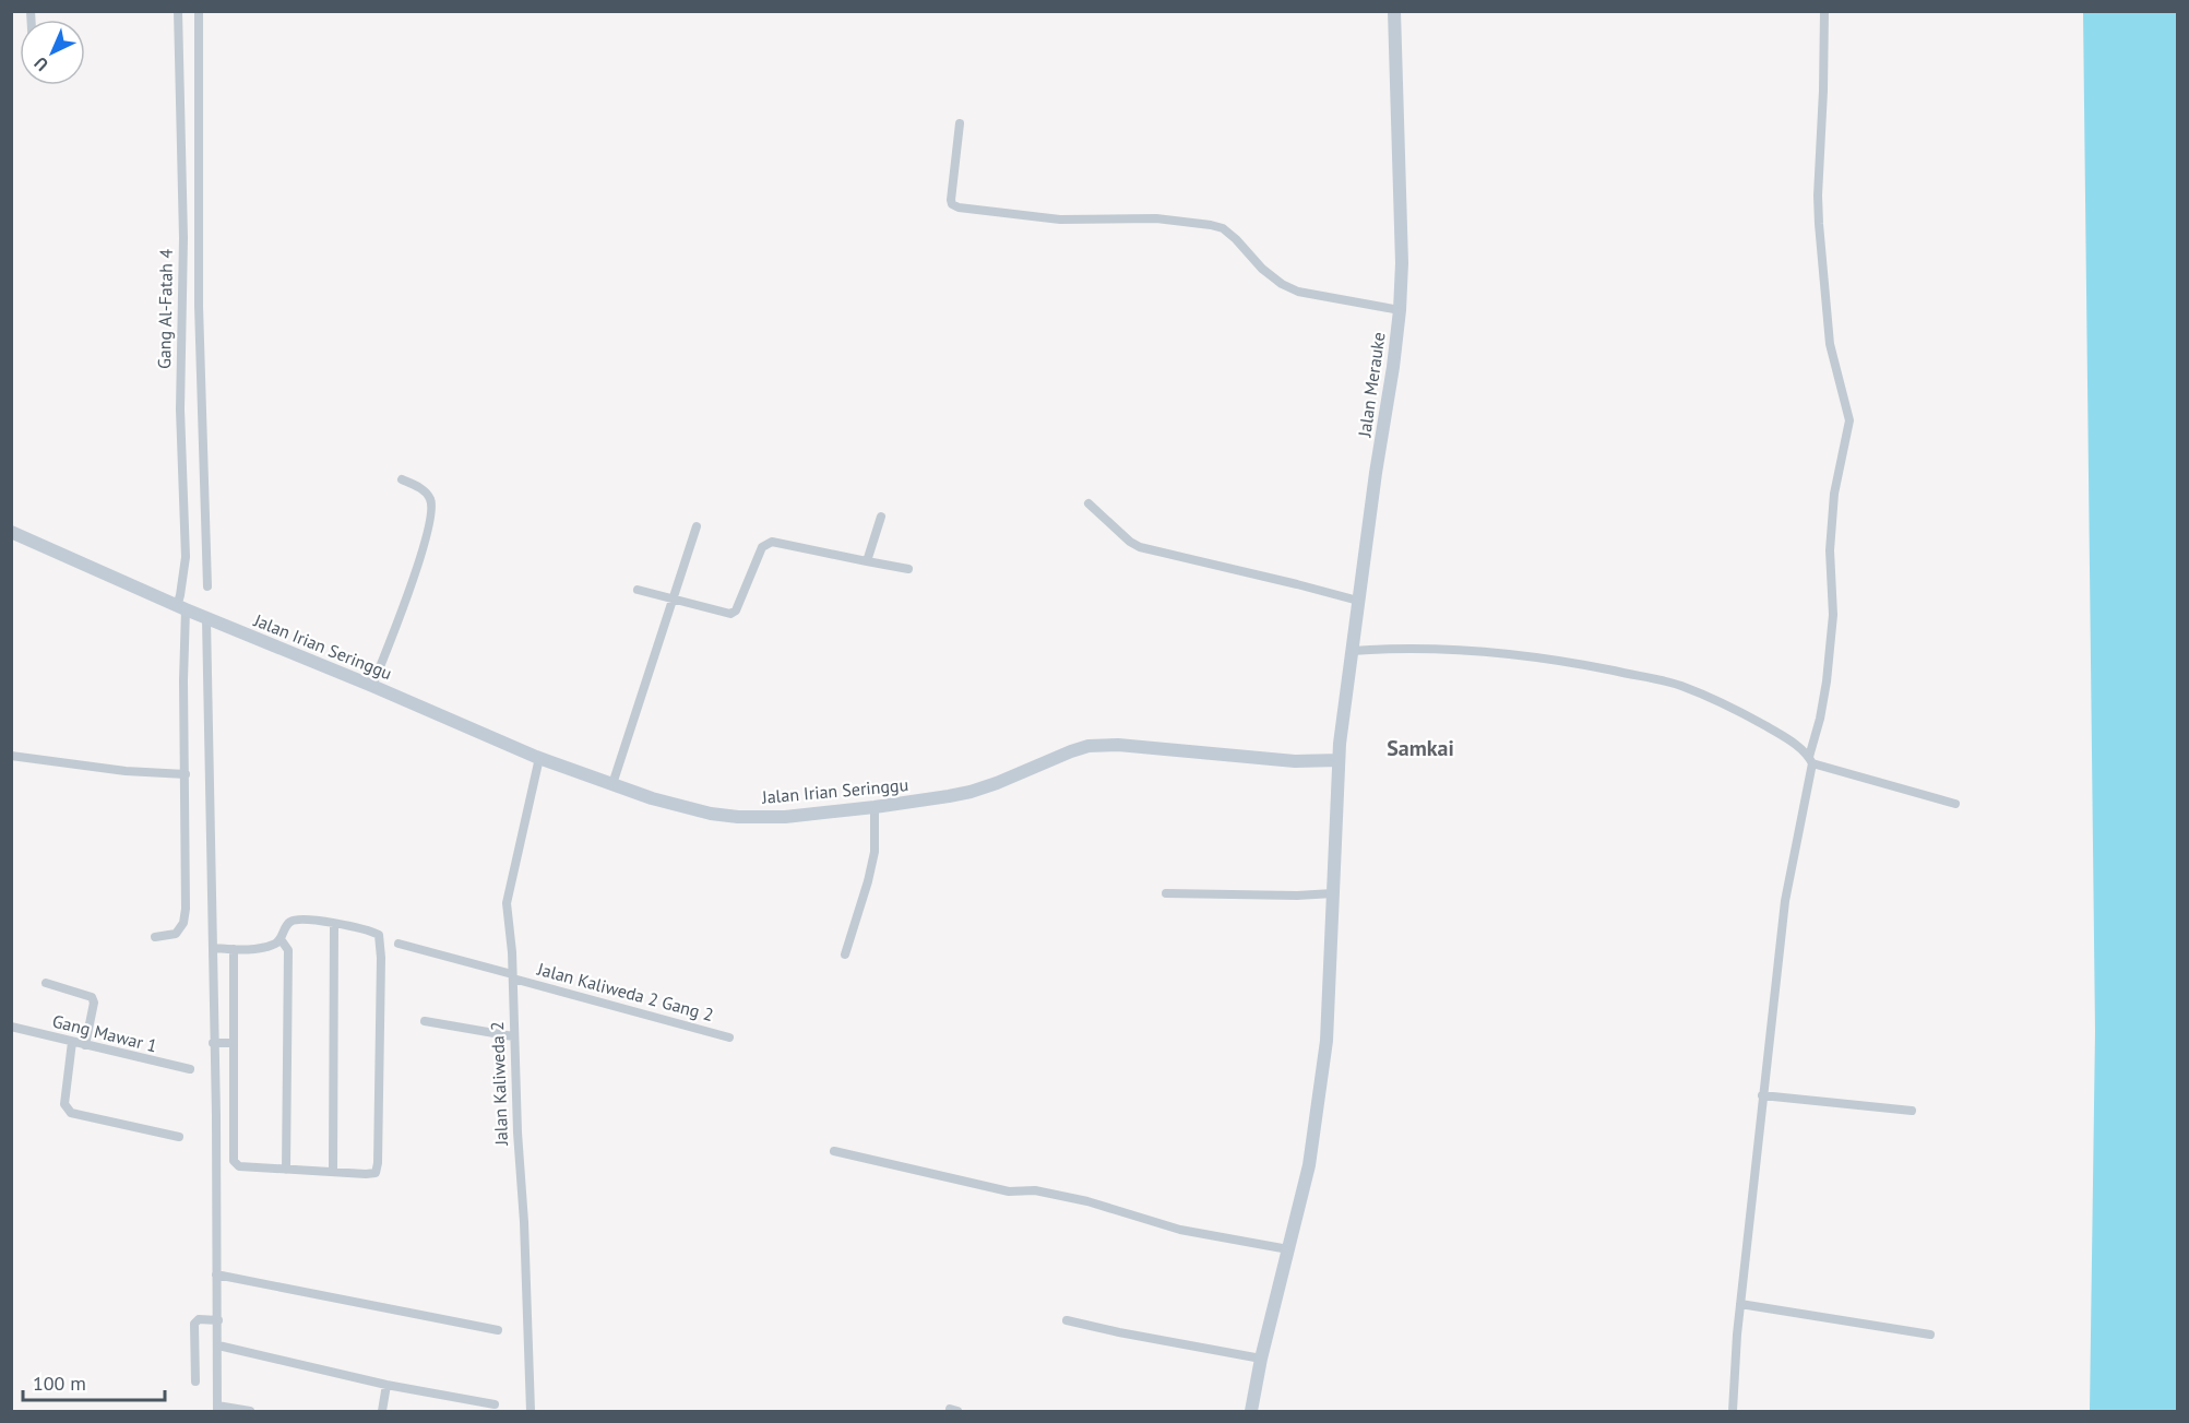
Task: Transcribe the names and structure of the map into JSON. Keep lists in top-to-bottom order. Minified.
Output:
{"streets":{"street":["Gang Al-Fatah 4","Jalan Merauke","Jalan Irian Seringgu","Jalan Kaliweda 2 Gang 2","Gang Mawar 1","Jalan Kaliweda 2"]},"crossings":[["Gang Al-Fatah 4","Jalan Irian Seringgu"],["Jalan Merauke","Jalan Irian Seringgu"],["Jalan Irian Seringgu","Jalan Kaliweda 2"],["Jalan Kaliweda 2 Gang 2","Jalan Kaliweda 2"]],"districts":["Samkai"],"scale_bar":"100 m","north":"bottom left"}
